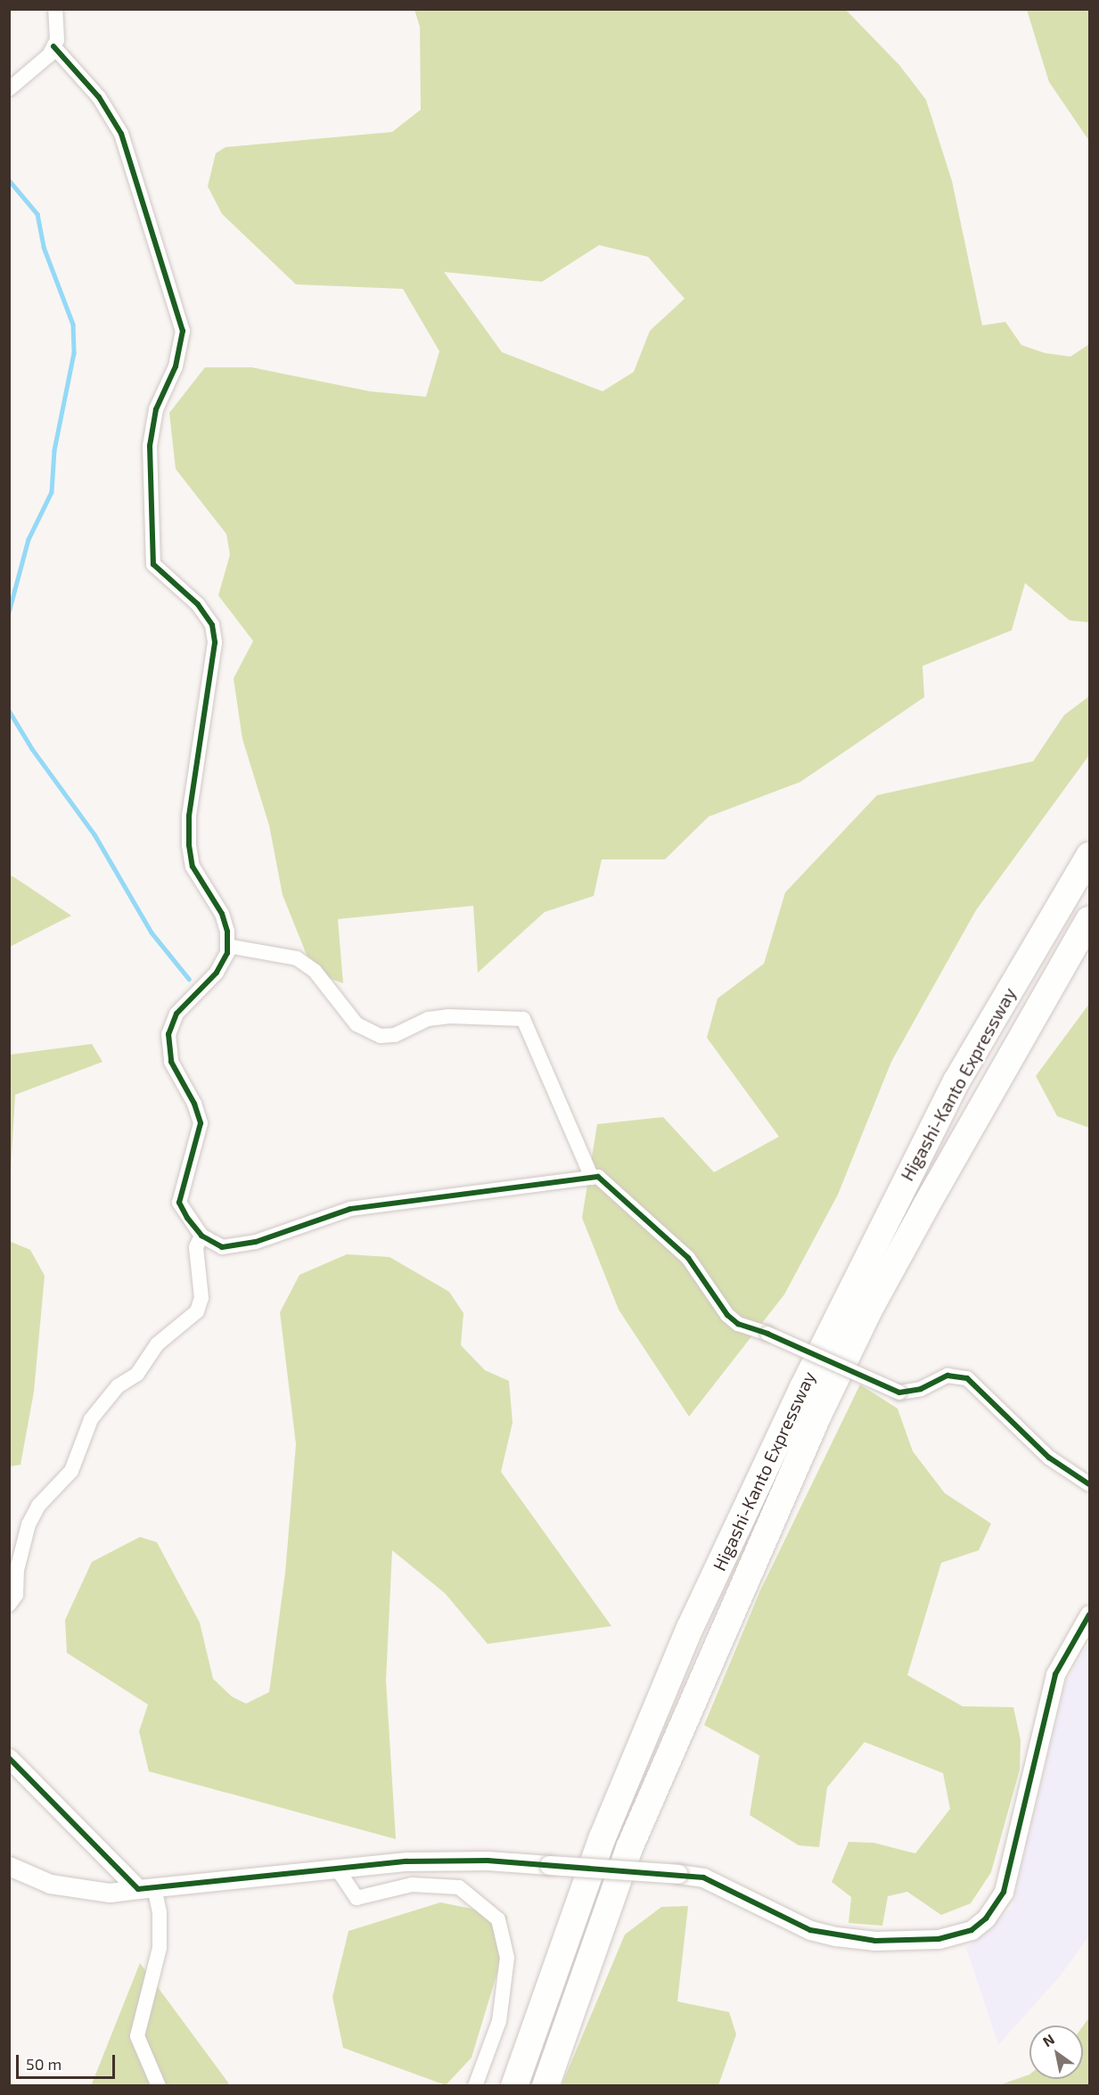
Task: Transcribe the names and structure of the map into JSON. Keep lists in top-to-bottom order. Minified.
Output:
{"streets":{"highway":["Higashi-Kanto Expressway"]},"scale_bar":"50 m","north":"top left"}
